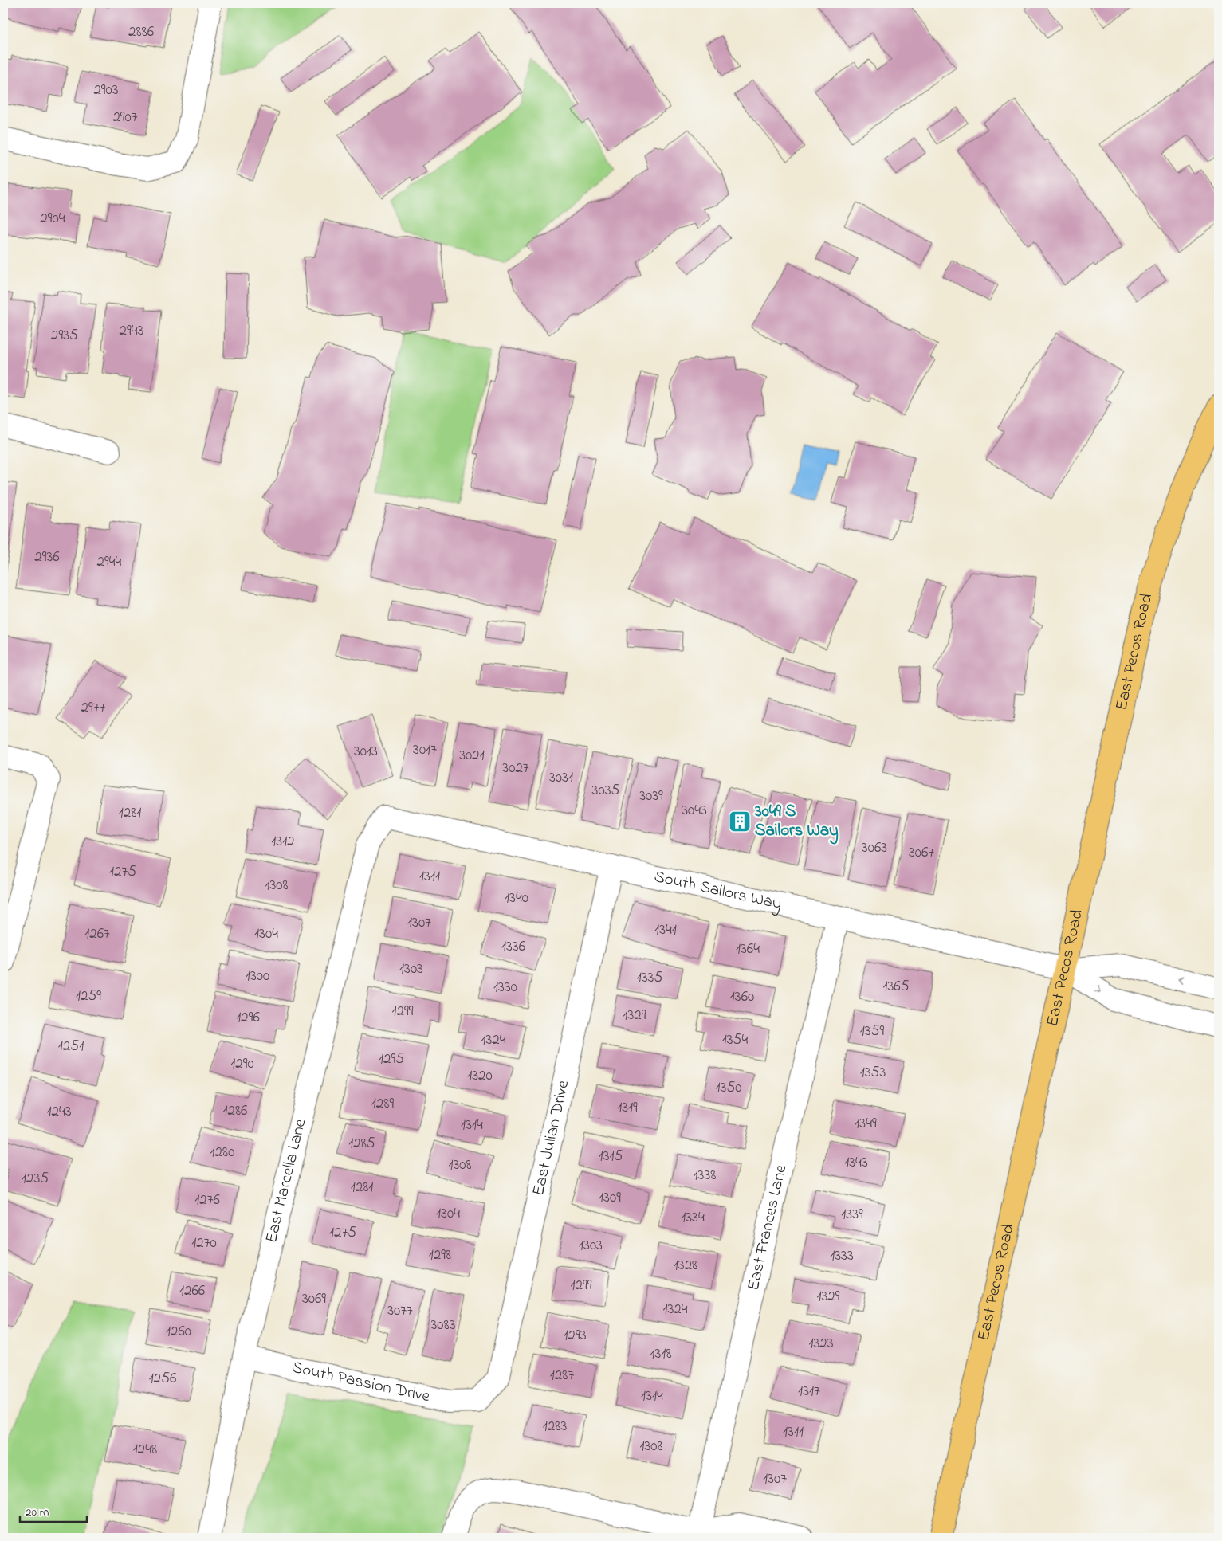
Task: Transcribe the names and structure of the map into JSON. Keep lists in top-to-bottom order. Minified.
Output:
{"streets":{"main road":["East Pecos Road"],"street":["South Sailors Way","East Julian Drive","East Marcella Lane","East Frances Lane","South Passion Drive"]},"crossings":[["East Pecos Road","South Sailors Way"],["South Sailors Way","East Julian Drive"],["South Sailors Way","East Marcella Lane"],["South Sailors Way","East Frances Lane"],["East Julian Drive","South Passion Drive"],["East Marcella Lane","South Passion Drive"]],"places":{"building":["3049 S Sailors Way"]},"house_numbers":["2886","2903","2907","2904","2943","2935","2936","2944","2977","3017","3013","3021","3027","3031","3035","3039","3043","1281","1312","3063","3067","1275","1311","1308","1340","1307","1341","1267","1304","1336","1364","1303","1300","1335","1365","1330","1259","1360","1299","1329","1296","1359","1324","1354","1251","1295","1290","1353","1320","1350","1289","1319","1286","1243","1349","1314","1285","1280","1315","1343","1308","1338","1235","1281","1309","1276","1304","1339","1334","1275","1270","1303","1298","1333","1328","1299","1266","1329","3069","1324","3077","3083","1260","1293","1323","1318","1287","1256","1317","1314","1283","1311","1308","1248","1307"],"scale_bar":"20 m"}
